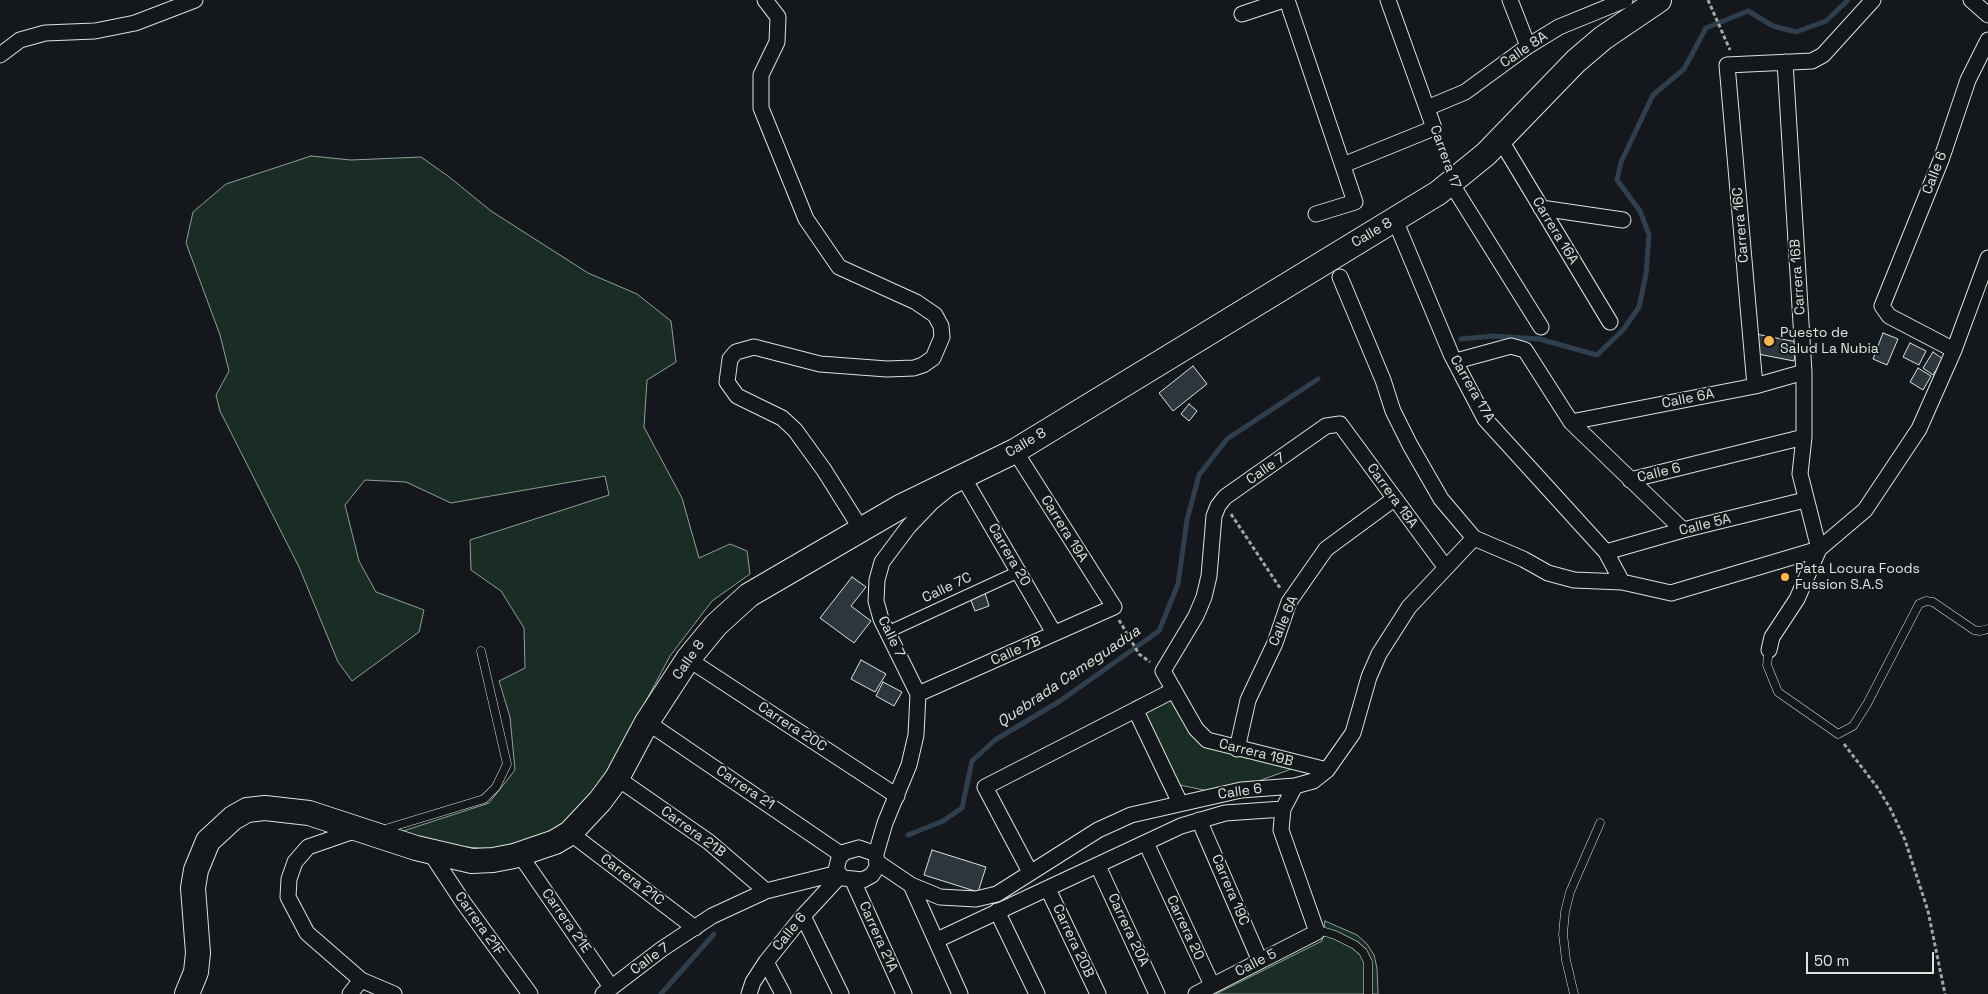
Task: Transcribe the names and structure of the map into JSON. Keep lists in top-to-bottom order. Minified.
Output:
{"streets":{"main road":["Calle 8"],"street":["Calle 8A","Carrera 17","Calle 6","Carrera 16C","Carrera 16A","Carrera 16B","Carrera 17A","Calle 6A","Calle 7","Carrera 18A","Calle 5A","Carrera 19A","Carrera 20","Calle 7C","Calle 7B","Carrera 20C","Carrera 19B","Carrera 21","Carrera 21B","Carrera 21C","Carrera 19C","Carrera 21E","Carrera 21F","Carrera 20A","Carrera 21A","Carrera 20B","Calle 5"]},"crossings":[["Calle 8A","Carrera 17"],["Carrera 17","Calle 8"],["Calle 6","Carrera 16B"],["Calle 6","Calle 7"],["Calle 6","Carrera 18A"],["Calle 6","Carrera 19B"],["Calle 6","Carrera 21"],["Calle 6","Carrera 21A"],["Carrera 16C","Calle 6A"],["Carrera 16A","Calle 8"],["Calle 8","Carrera 17A"],["Calle 8","Calle 7"],["Calle 8","Carrera 19A"],["Calle 8","Carrera 20"],["Calle 8","Carrera 20C"],["Calle 8","Carrera 21"],["Calle 8","Carrera 21B"],["Calle 8","Carrera 21C"],["Calle 8","Carrera 21E"],["Calle 8","Carrera 21F"],["Carrera 16B","Calle 6A"],["Carrera 16B","Calle 5A"],["Carrera 17A","Calle 5A"],["Calle 6A","Carrera 18A"],["Calle 6A","Carrera 19B"],["Calle 7","Carrera 18A"],["Calle 7","Carrera 20"],["Calle 7","Calle 7C"],["Calle 7","Calle 7B"],["Calle 7","Carrera 20C"],["Calle 7","Carrera 19B"],["Calle 7","Carrera 21"],["Calle 7","Carrera 21B"],["Calle 7","Carrera 21C"],["Calle 7","Carrera 21E"],["Calle 7","Carrera 21A"],["Carrera 19A","Calle 7B"],["Carrera 20","Calle 7C"],["Carrera 20","Calle 7B"],["Carrera 20","Calle 5"],["Carrera 21","Carrera 21A"],["Carrera 19C","Calle 5"]],"water":["Quebrada Cameguadua"],"places":["Puesto de Salud La Nubia","Pata Locura Foods Fussion S.A.S"],"scale_bar":"50 m"}
